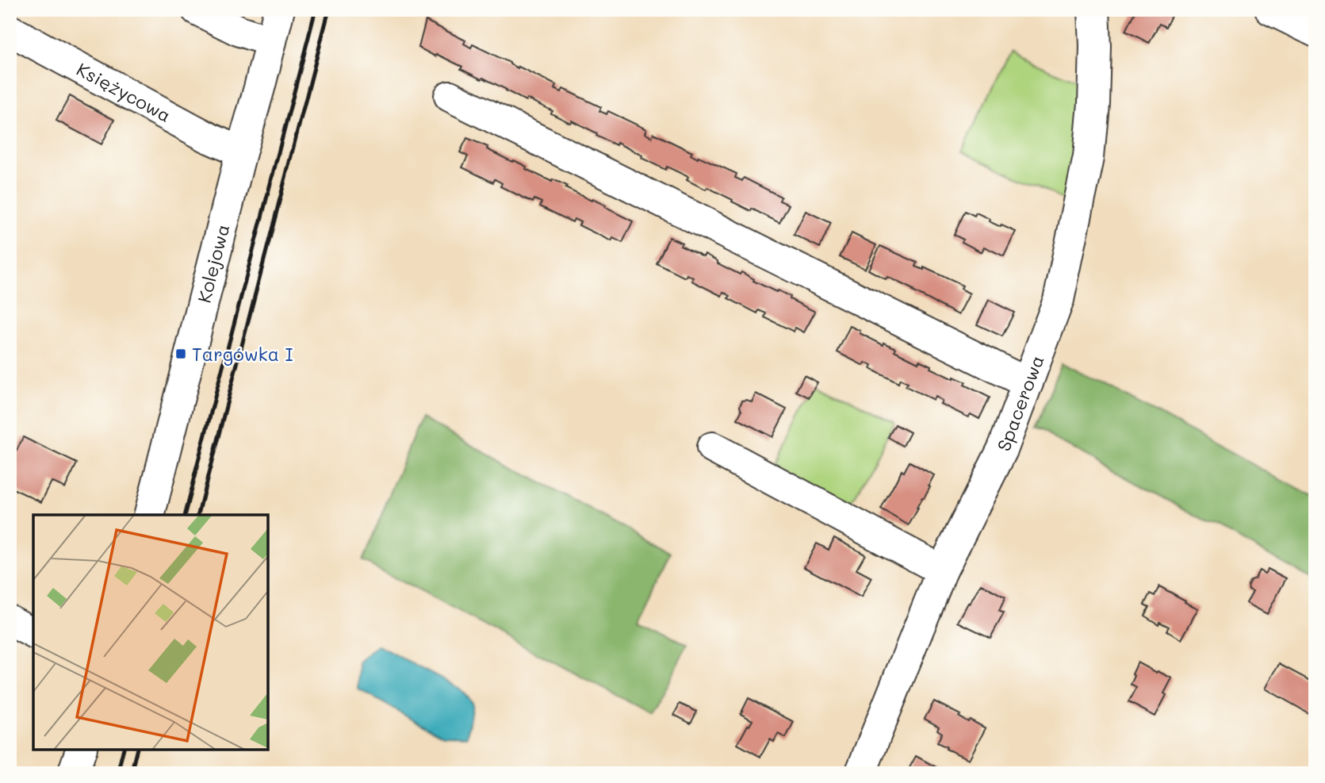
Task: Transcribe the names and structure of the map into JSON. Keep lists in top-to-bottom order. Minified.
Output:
{"streets":{"street":["Księżycowa","Kolejowa","Spacerowa"]},"crossings":[["Księżycowa","Kolejowa"]],"places":{"transit":["Targówka I"]}}
